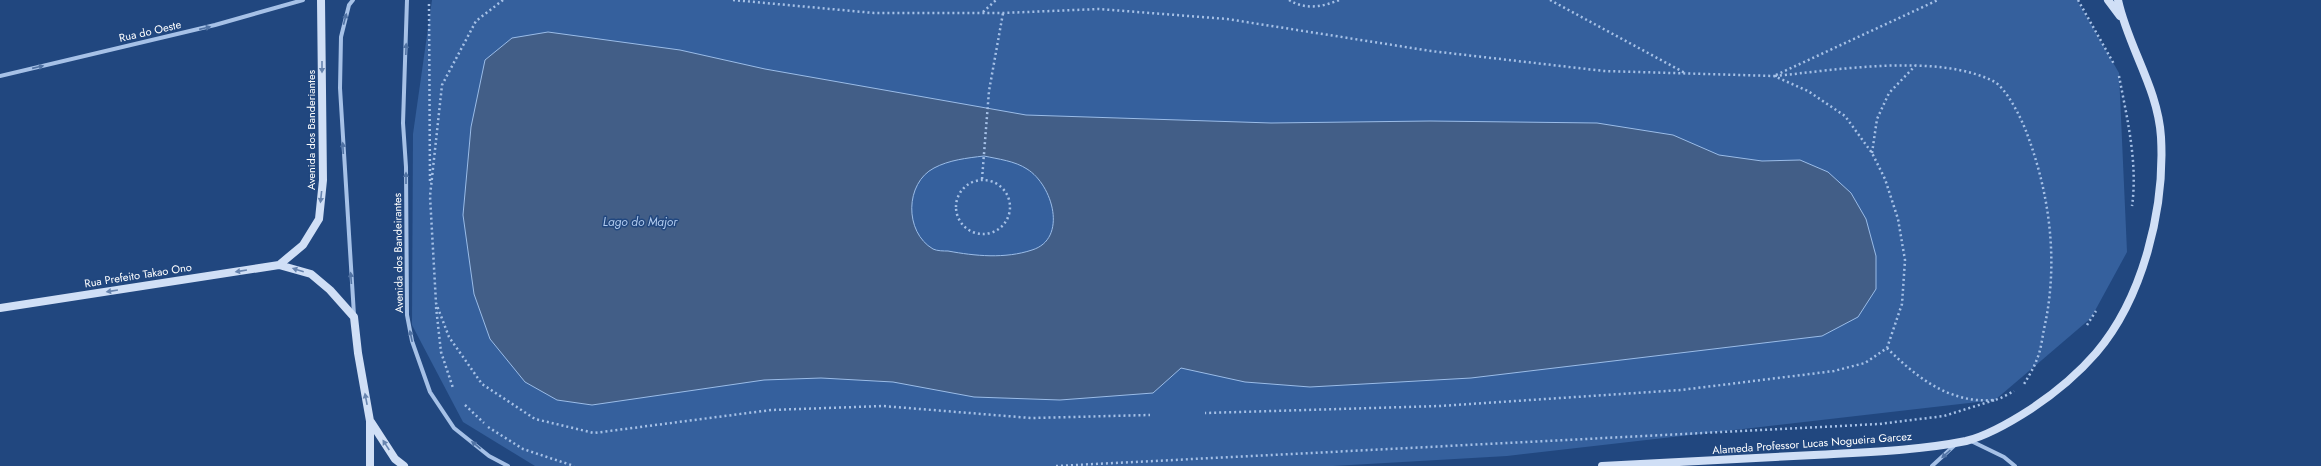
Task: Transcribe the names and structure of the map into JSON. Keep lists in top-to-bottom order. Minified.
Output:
{"streets":{"main road":["Avenida dos Banderiantes","Rua Prefeito Takao Ono","Alameda Professor Lucas Nogueira Garcez"],"street":["Rua do Oeste","Avenida dos Bandeirantes"]},"crossings":[["Avenida dos Banderiantes","Rua Prefeito Takao Ono"]],"one_way":["Rua do Oeste","Avenida dos Banderiantes","Avenida dos Bandeirantes","Rua Prefeito Takao Ono"],"water":["Lago do Major"]}
